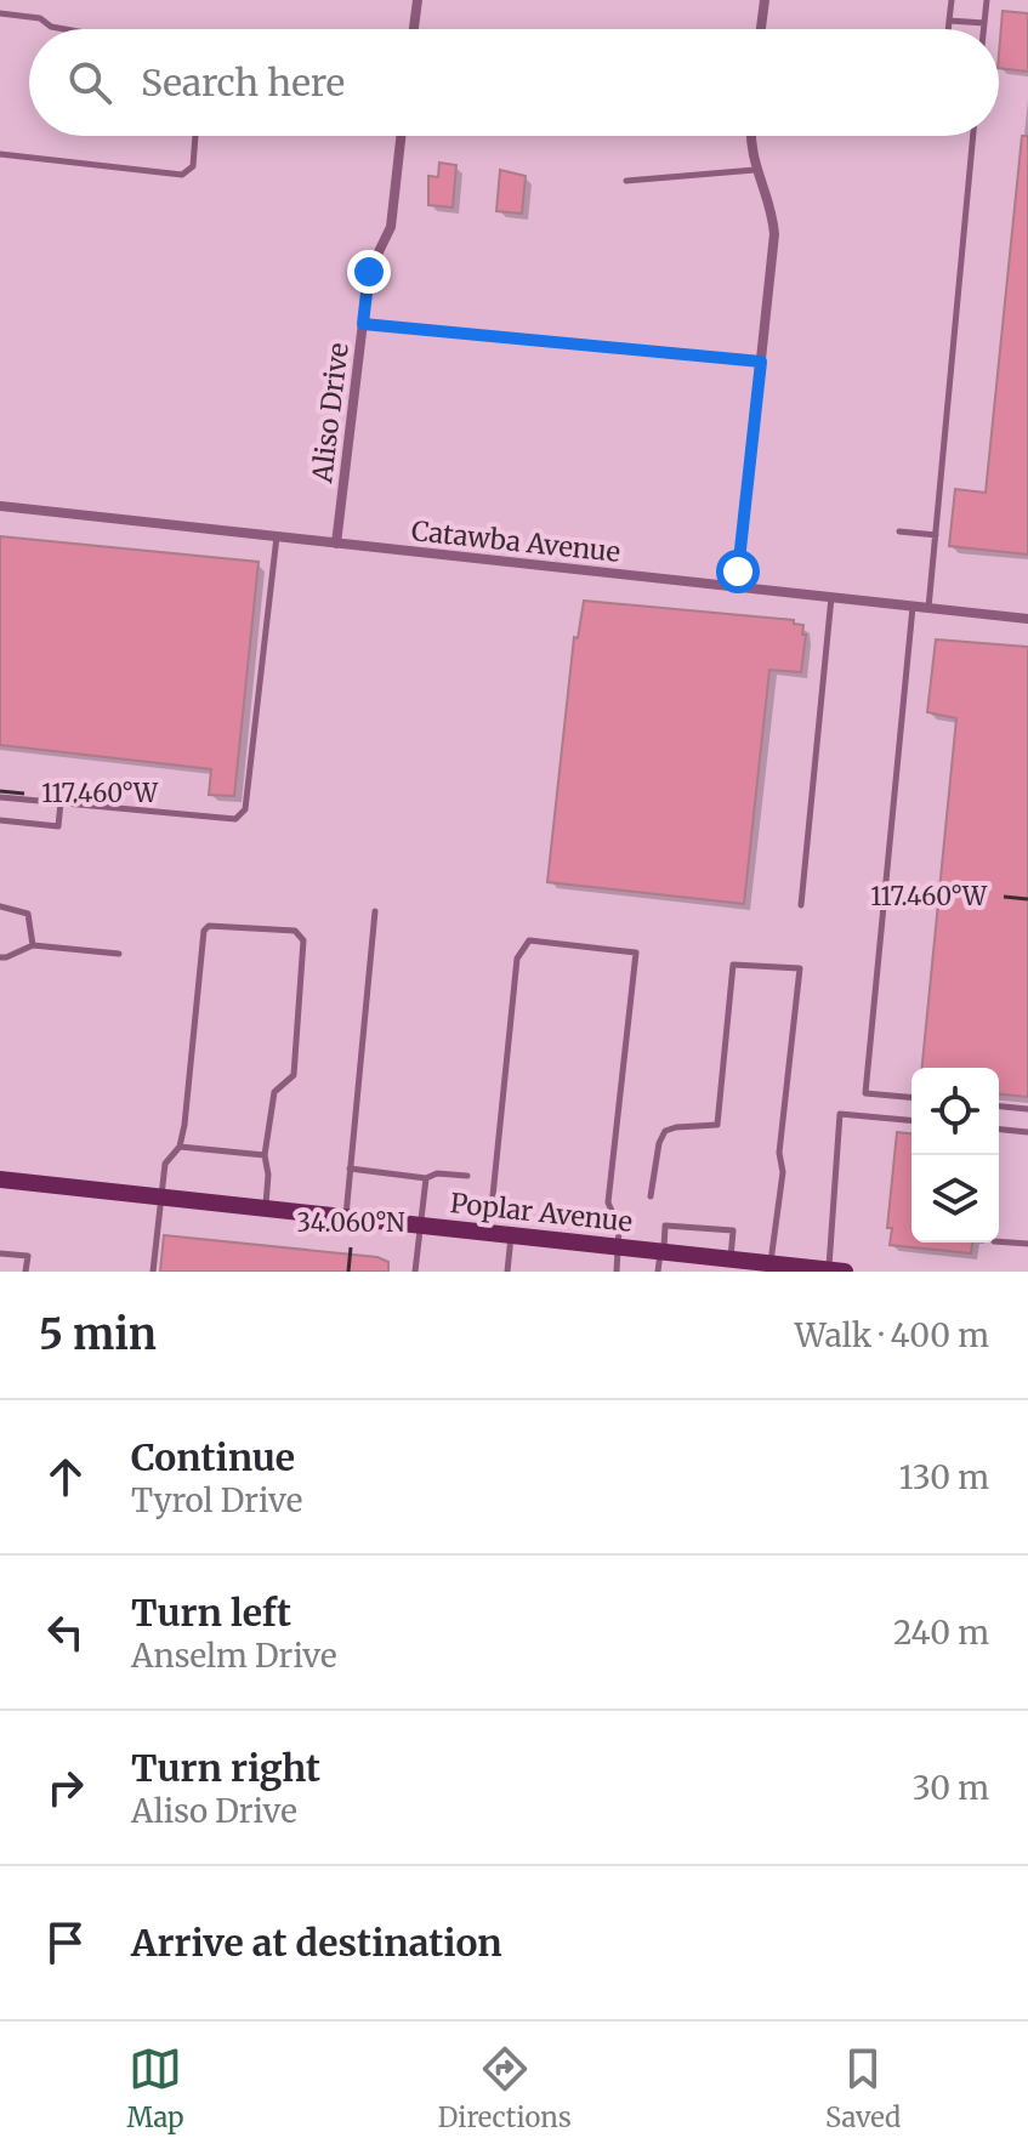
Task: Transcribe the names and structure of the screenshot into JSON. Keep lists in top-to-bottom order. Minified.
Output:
{"streets":{"street":["Aliso Drive","Catawba Avenue","Poplar Avenue"]},"crossings":[["Aliso Drive","Catawba Avenue"]],"page":{"search":"Search here","heading":["5 min","Walk · 400 m"],"list":[["Continue","Tyrol Drive","130 m"],["Turn left","Anselm Drive","240 m"],["Turn right","Aliso Drive","30 m"],"Arrive at destination"],"nav":["Map","Directions","Saved"]},"coordinates":["117.460°W","34.060°N"]}
